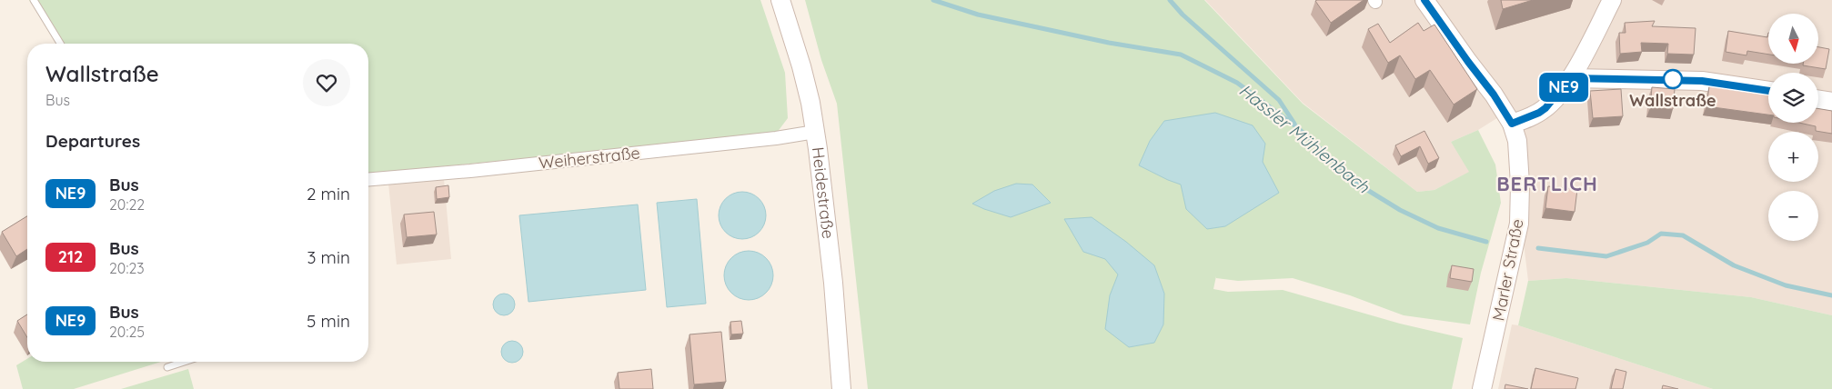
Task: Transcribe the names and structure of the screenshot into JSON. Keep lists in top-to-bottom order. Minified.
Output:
{"streets":{"main road":["Heidestraße","Marler Straße"],"street":["Weiherstraße"]},"crossings":[["Weiherstraße","Heidestraße"]],"districts":["BERTLICH"],"water":["Hassler Mühlenbach"],"places":["Wallstraße"],"lines":["bus line NE9"],"north":"bottom","page":{"on_map":"NE9","map_buttons":["+","−"],"heading":[["Wallstraße","Bus"],"Departures"],"list":[{"mark":"NE9","name":"Bus","note":"20:22","value":"2 min"},{"mark":"212","name":"Bus","note":"20:23","value":"3 min"},{"mark":"NE9","name":"Bus","note":"20:25","value":"5 min"}]}}
